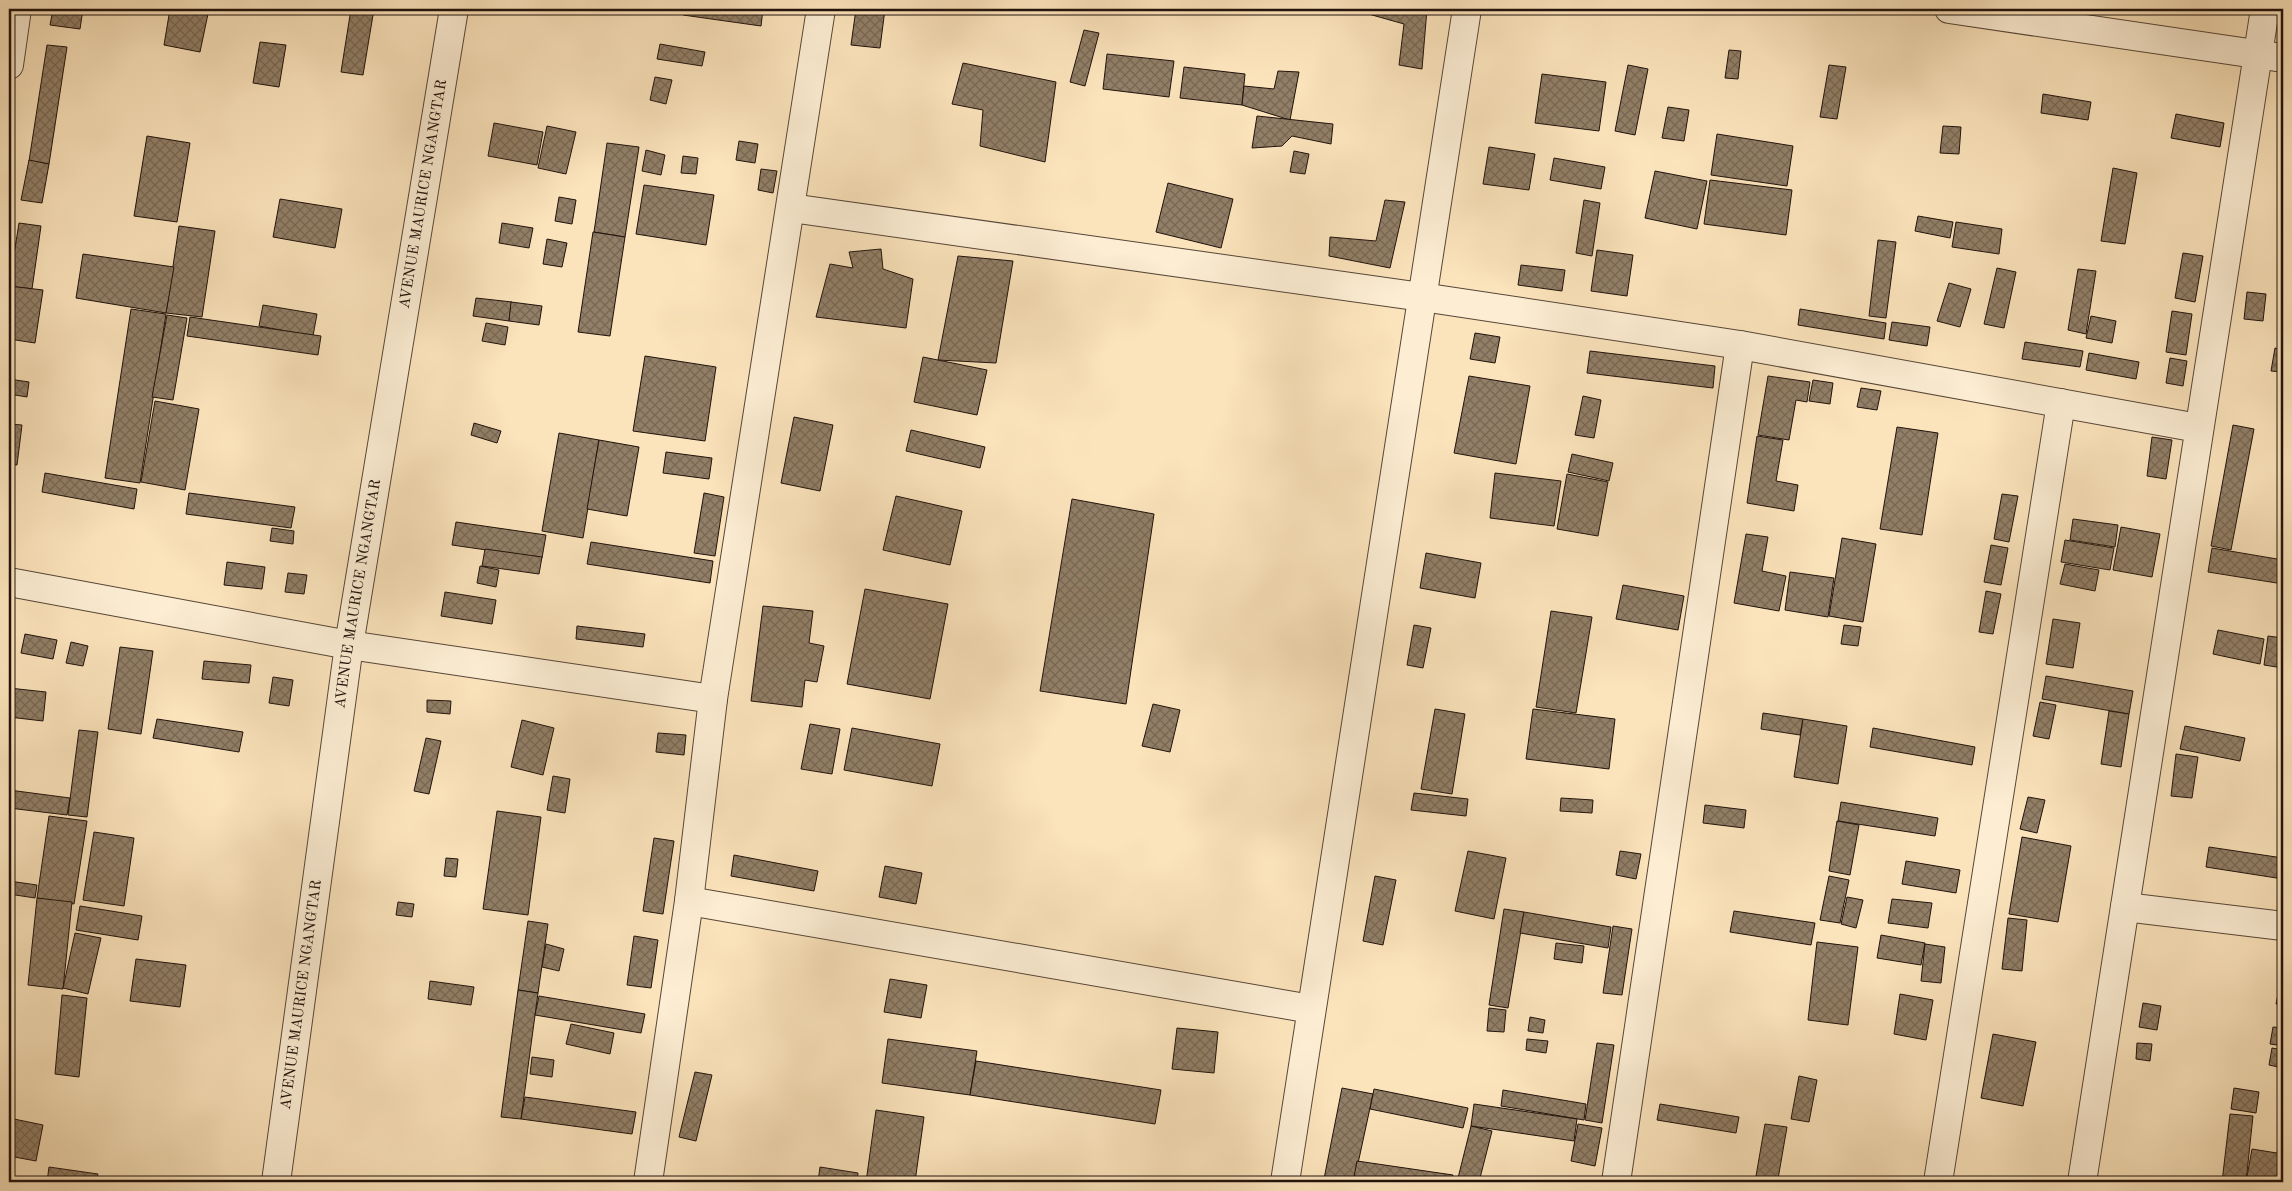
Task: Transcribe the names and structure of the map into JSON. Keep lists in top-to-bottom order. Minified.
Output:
{"streets":{"street":["AVENUE MAURICE NGANGTAR"]}}
